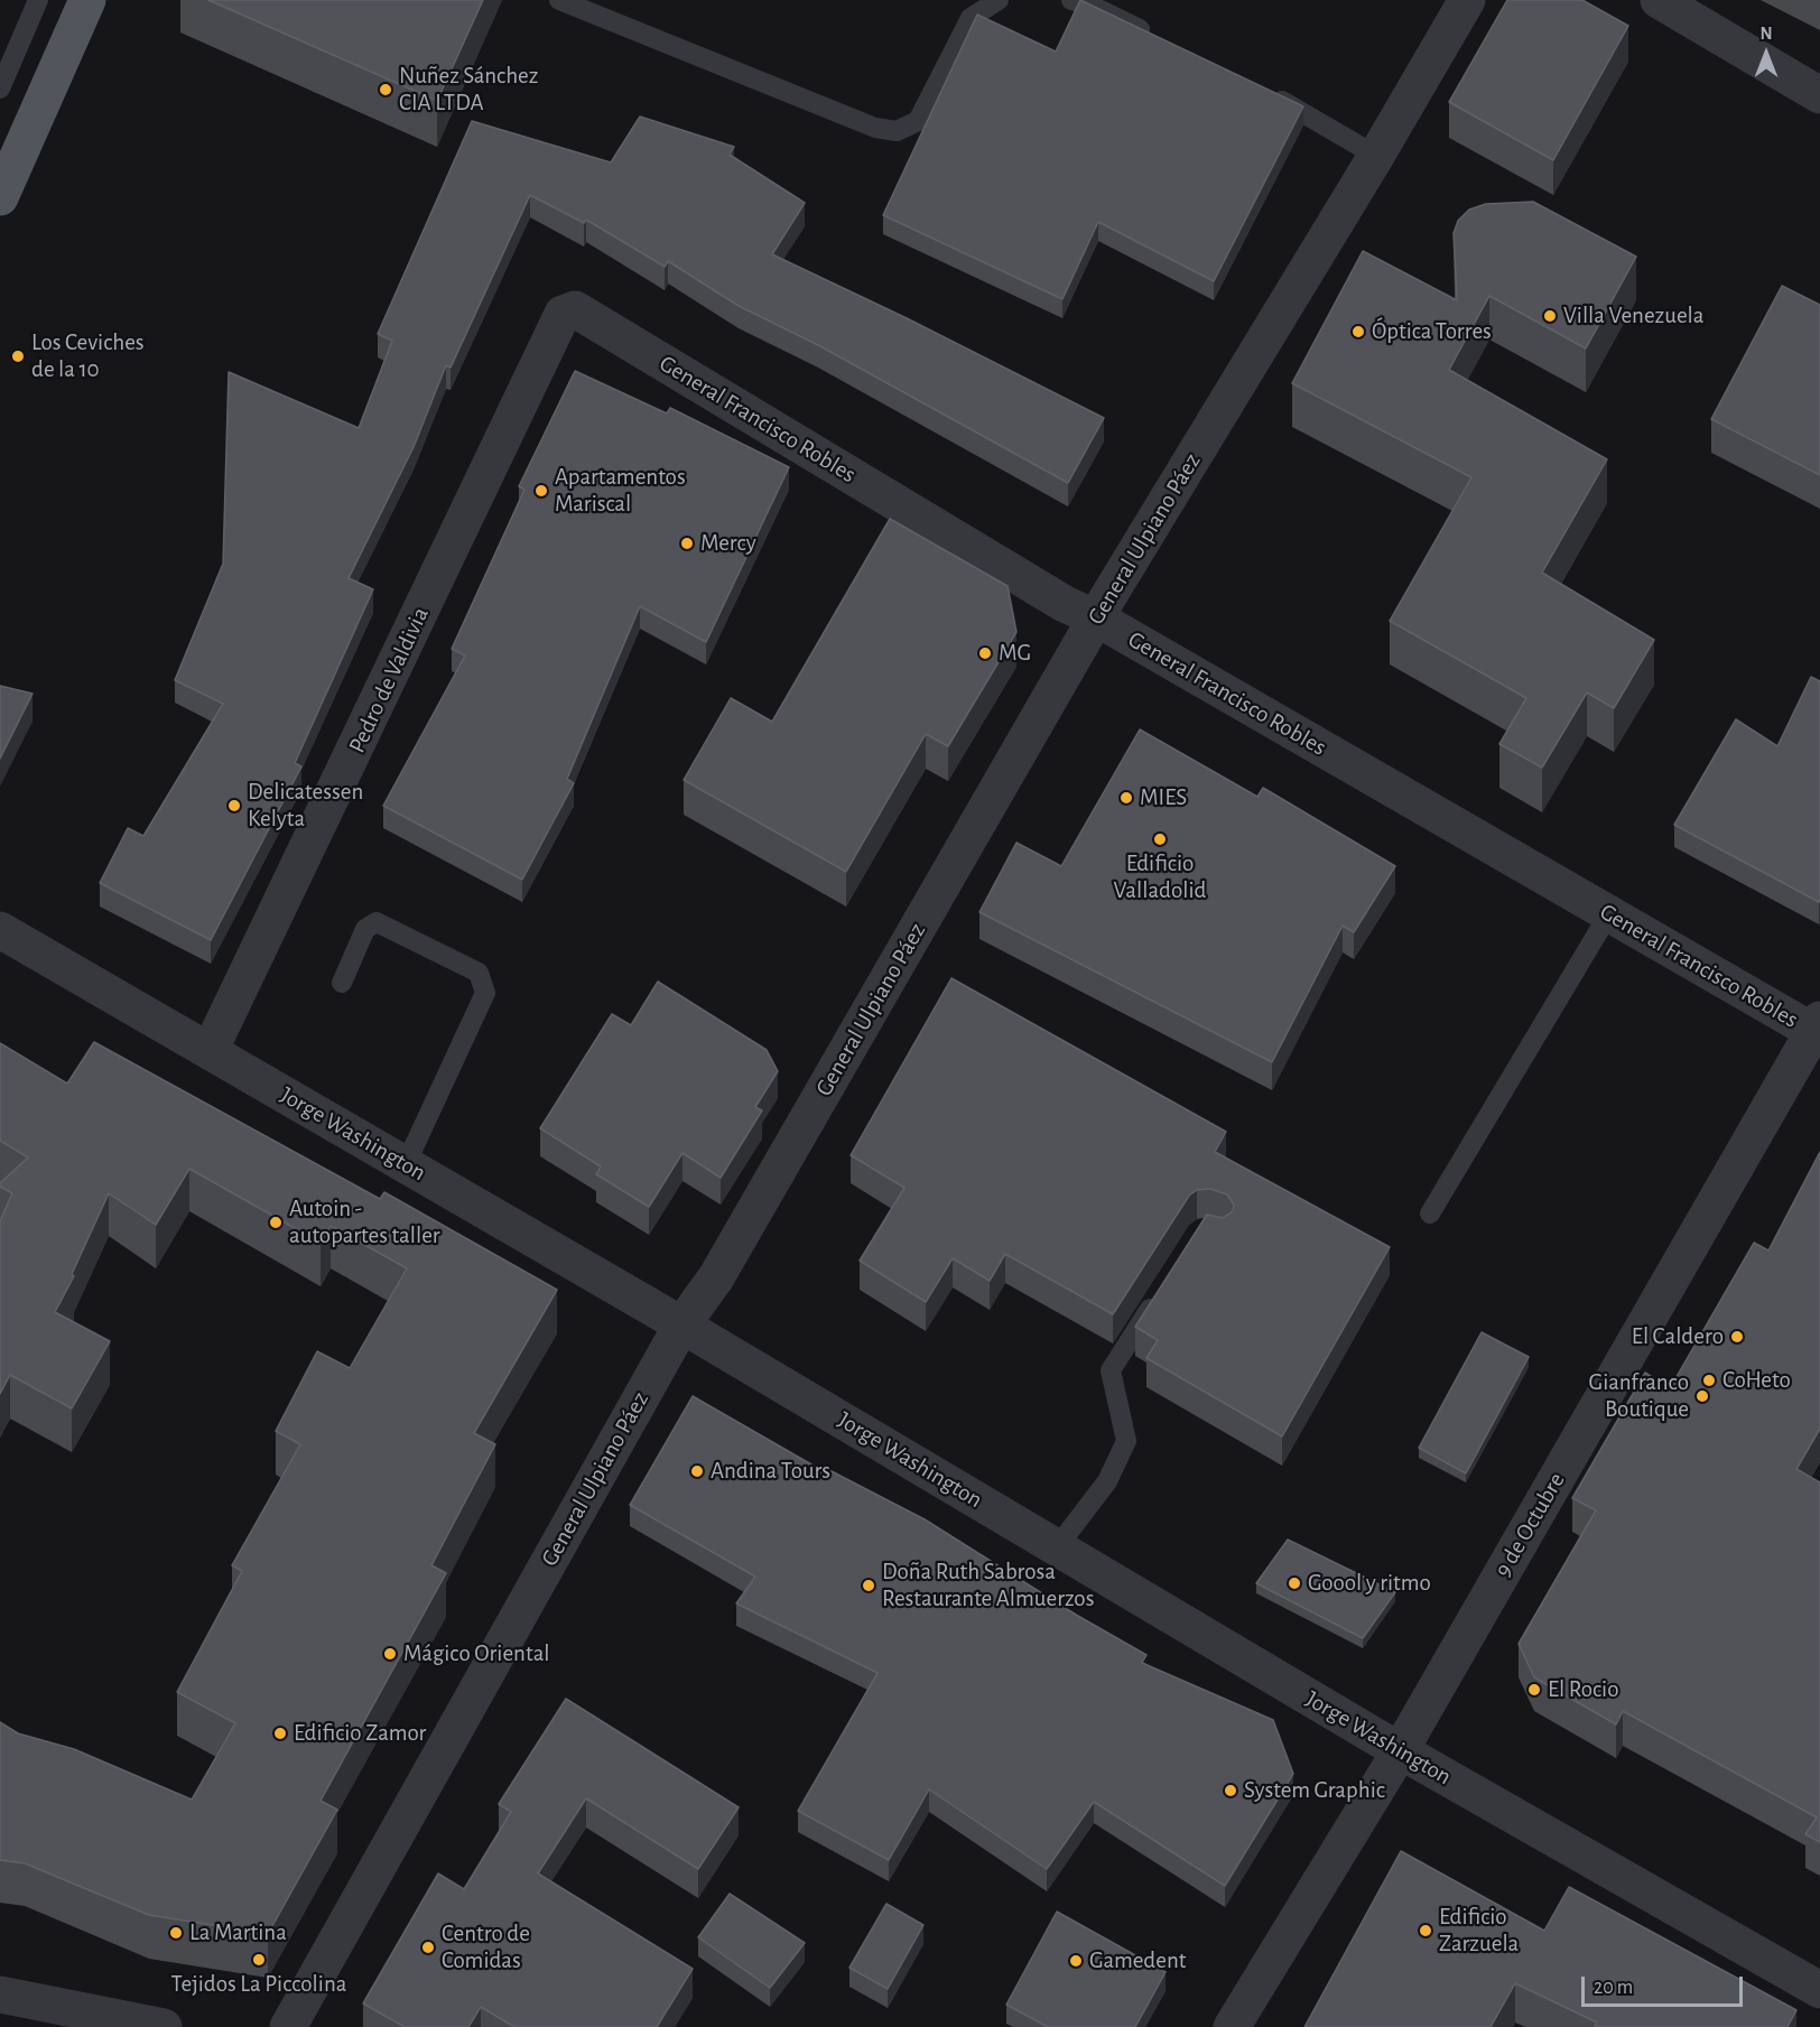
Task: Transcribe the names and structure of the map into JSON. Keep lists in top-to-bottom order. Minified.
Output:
{"streets":{"street":["General Francisco Robles","General Ulpiano Páez","Pedro de Valdivia","Jorge Washington","9 de Octubre"]},"crossings":[["General Francisco Robles","General Ulpiano Páez"],["General Francisco Robles","Pedro de Valdivia"],["General Francisco Robles","9 de Octubre"],["General Ulpiano Páez","Jorge Washington"],["Pedro de Valdivia","Jorge Washington"],["Jorge Washington","9 de Octubre"]],"places":["Nuñez Sánchez CIA LTDA","Villa Venezuela","Óptica Torres","Los Ceviches de la 10","Apartamentos Mariscal","Mercy","MG","MIES","Delicatessen Kelyta","Edificio Valladolid","Autoin - autopartes taller","El Caldero","CoHeto","Gianfranco Boutique","Andina Tours","Goool y ritmo","Doña Ruth Sabrosa Restaurante Almuerzos","Mágico Oriental","El Rocio","Edificio Zamor","System Graphic","Edificio Zarzuela","La Martina","Centro de Comidas","Tejidos La Piccolina","Gamedent"],"scale_bar":"20 m","north":"top"}
